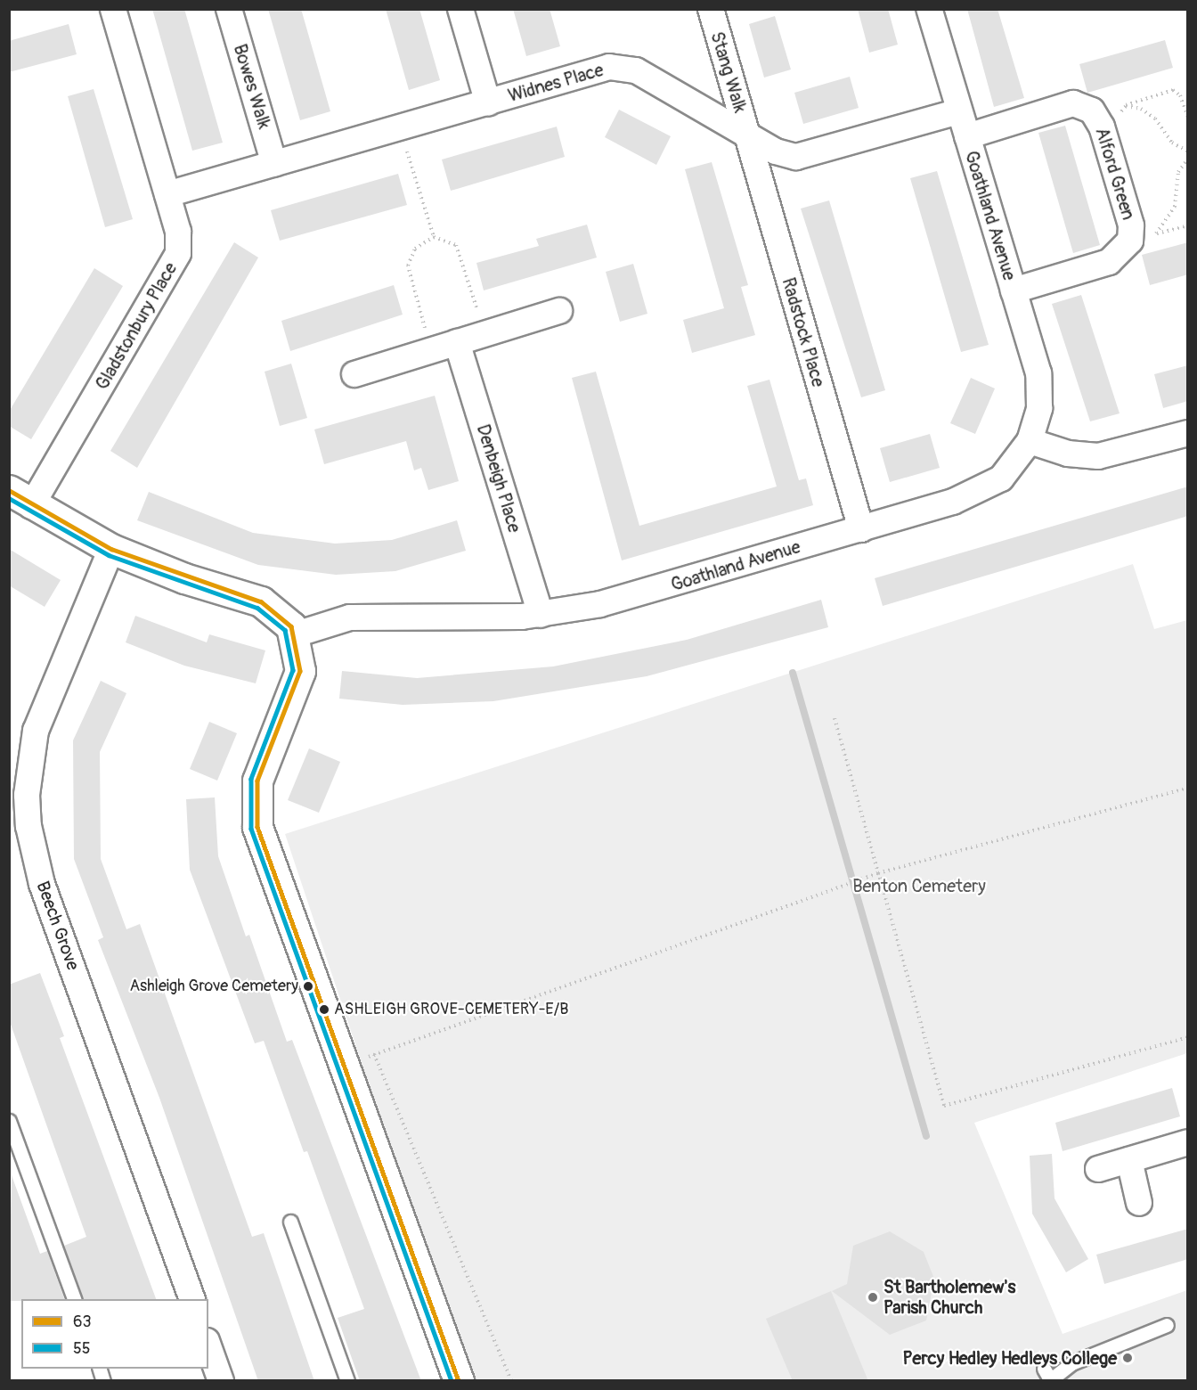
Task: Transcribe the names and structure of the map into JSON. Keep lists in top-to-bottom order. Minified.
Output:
{"streets":{"street":["Stang Walk","Widnes Place","Bowes Walk","Alford Green","Goathland Avenue","Gladstonbury Place","Radstock Place","Denbeigh Place","Beech Grove"]},"crossings":[["Stang Walk","Widnes Place"],["Stang Walk","Radstock Place"],["Widnes Place","Bowes Walk"],["Widnes Place","Goathland Avenue"],["Widnes Place","Gladstonbury Place"],["Widnes Place","Radstock Place"],["Alford Green","Goathland Avenue"],["Goathland Avenue","Radstock Place"],["Goathland Avenue","Denbeigh Place"]],"parks":["Benton Cemetery"],"places":["Ashleigh Grove Cemetery","ASHLEIGH GROVE-CEMETERY-E/B","St Bartholemew's Parish Church","Percy Hedley Hedleys College"],"lines":["transit line 63","transit line 55"],"legend":["63","55"]}
